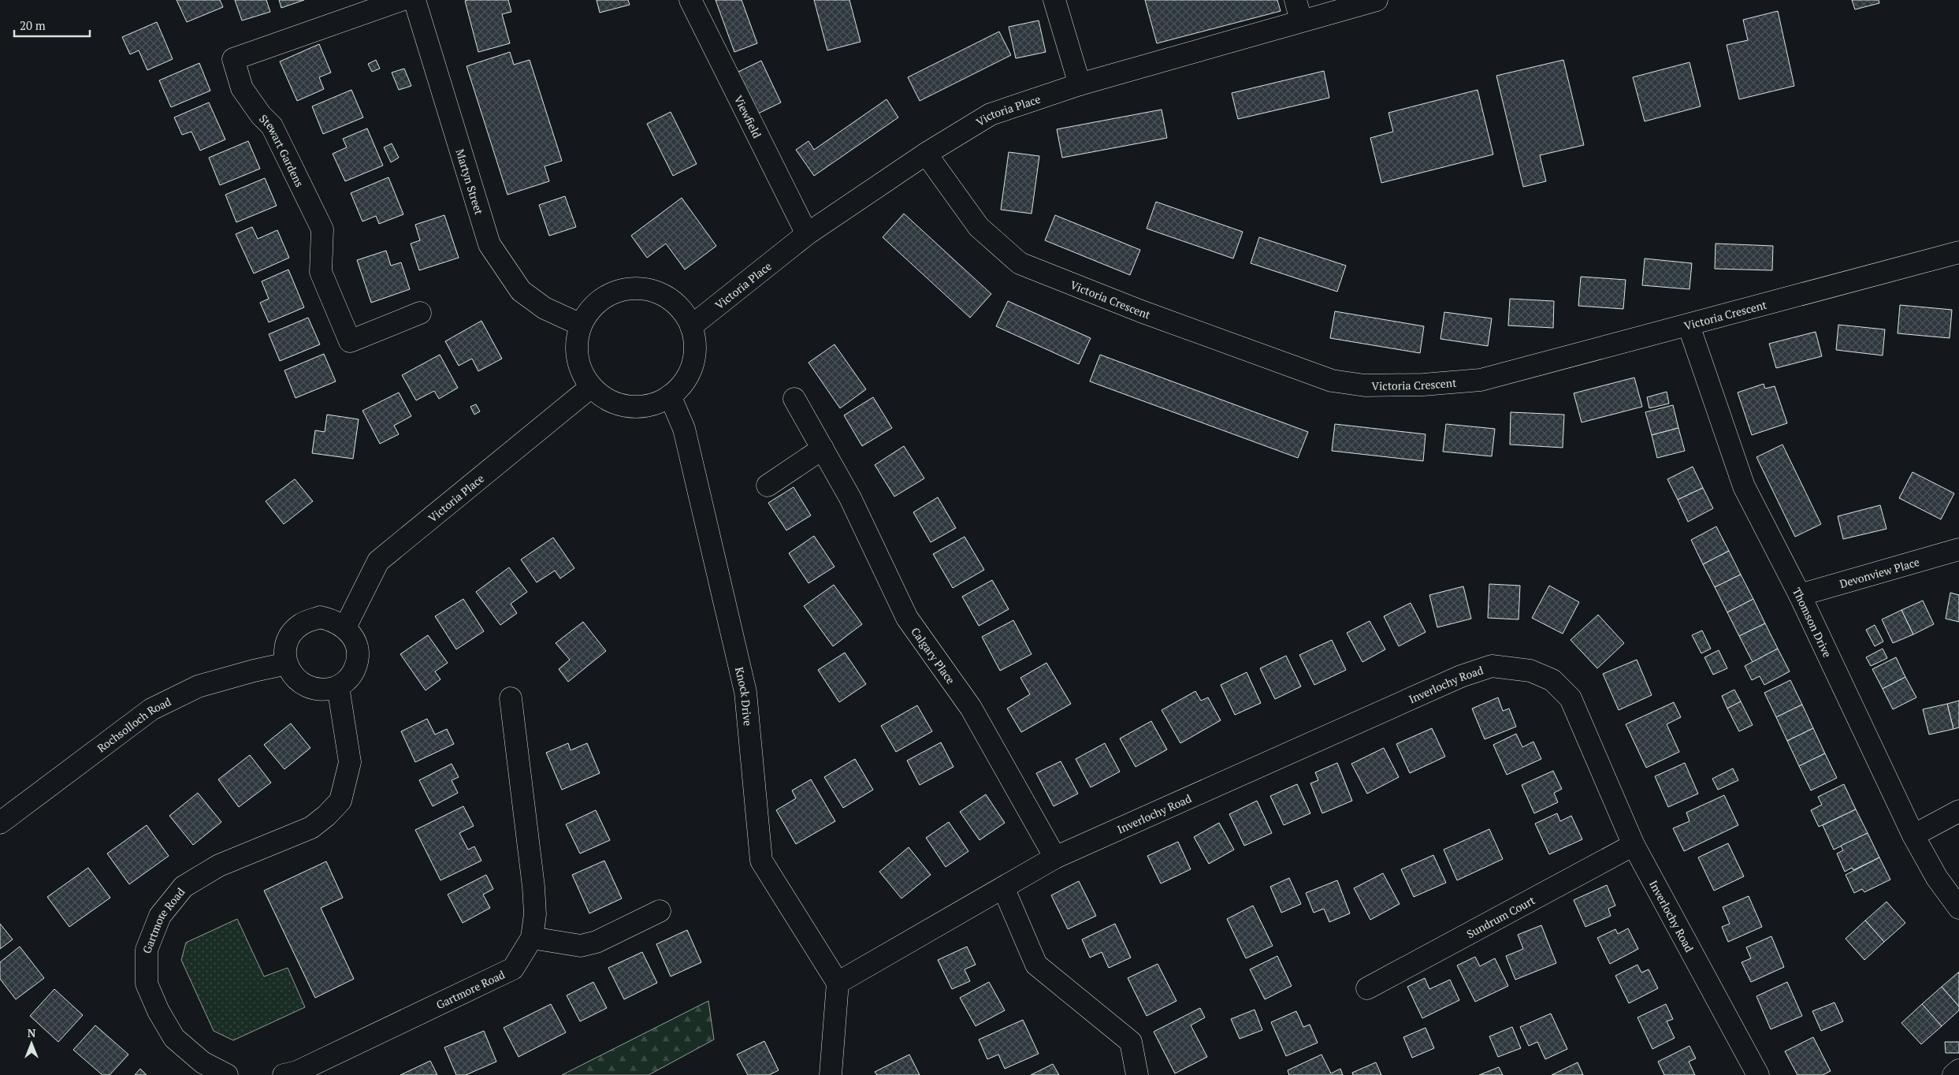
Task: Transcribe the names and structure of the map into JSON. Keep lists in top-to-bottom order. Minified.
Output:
{"streets":{"street":["Victoria Place","Viewfield","Stewart Gardens","Martyn Street","Victoria Crescent","Devonview Place","Thomson Drive","Calgary Place","Inverlochy Road","Knock Drive","Rochsolloch Road","Sundrum Court","Gartmore Road"]},"crossings":[["Victoria Place","Viewfield"],["Victoria Place","Martyn Street"],["Victoria Place","Victoria Crescent"],["Victoria Place","Knock Drive"],["Victoria Place","Rochsolloch Road"],["Victoria Place","Gartmore Road"],["Martyn Street","Knock Drive"],["Victoria Crescent","Thomson Drive"],["Devonview Place","Thomson Drive"],["Calgary Place","Inverlochy Road"],["Inverlochy Road","Knock Drive"],["Inverlochy Road","Sundrum Court"],["Rochsolloch Road","Gartmore Road"]],"scale_bar":"20 m","north":"top"}
